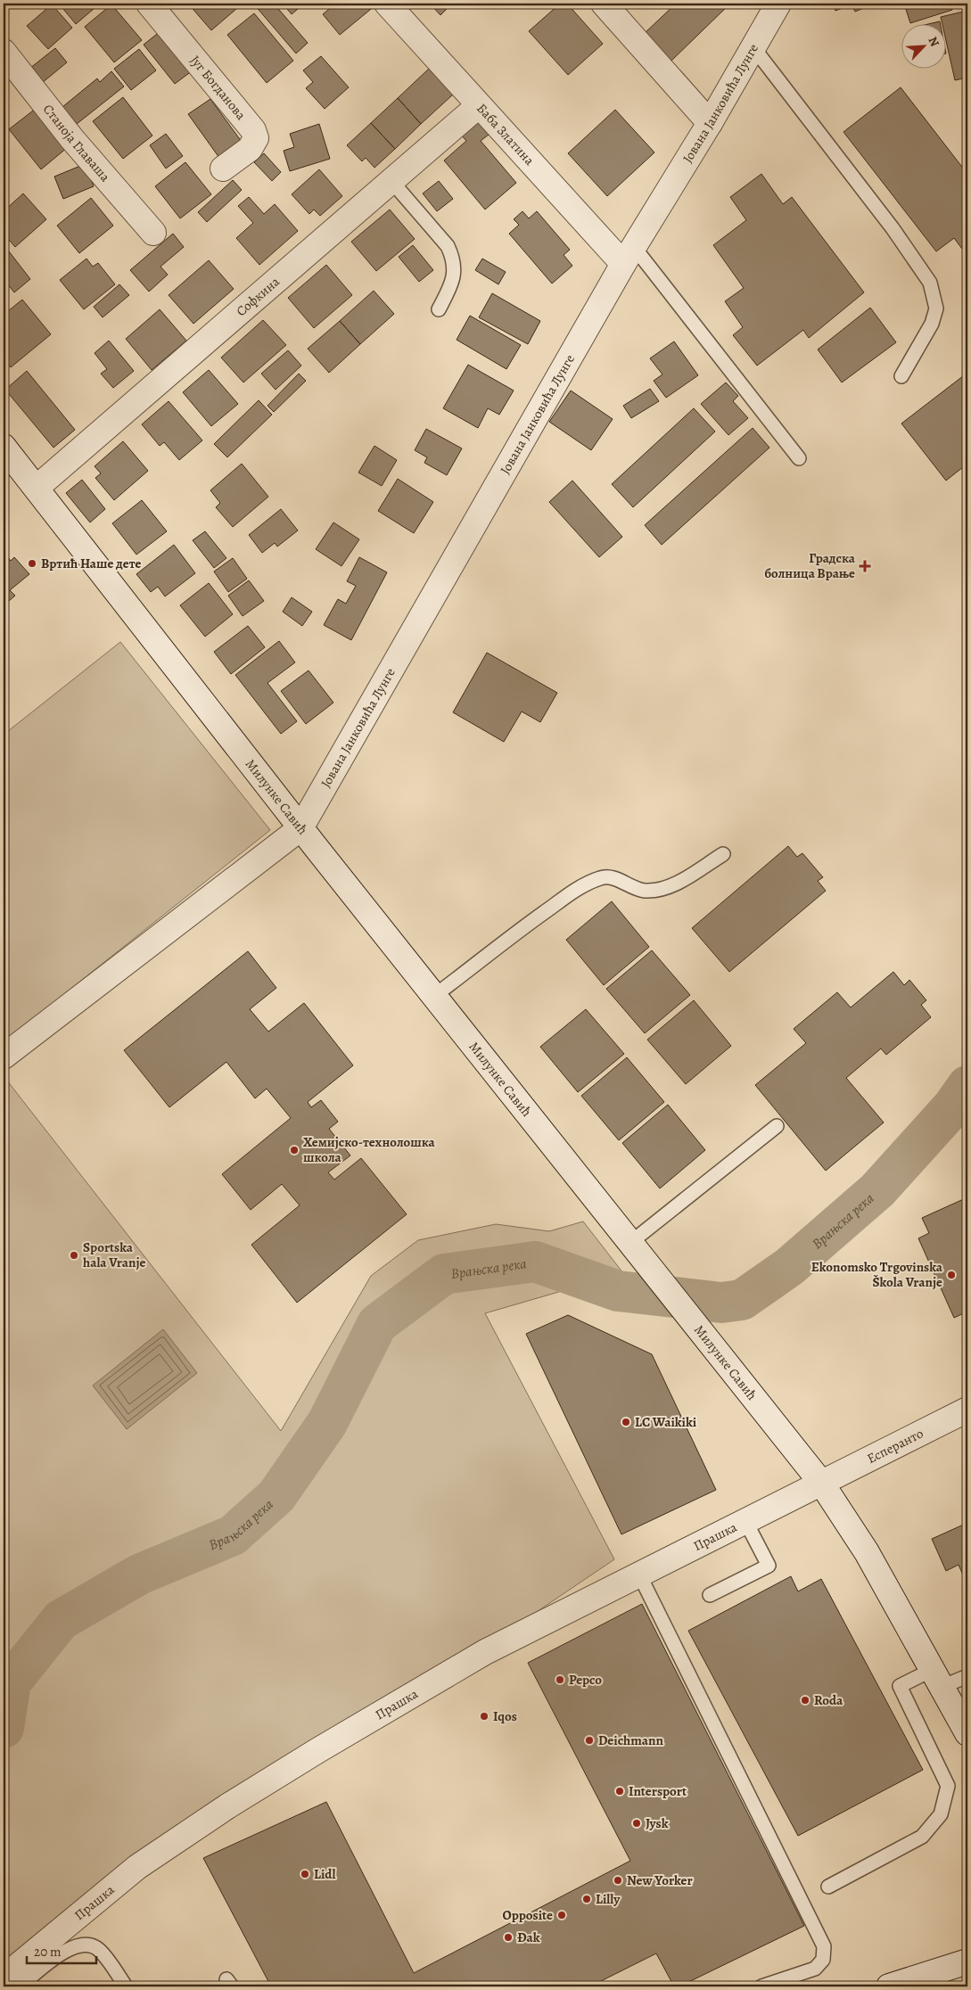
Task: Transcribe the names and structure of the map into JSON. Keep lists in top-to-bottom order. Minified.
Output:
{"streets":{"street":["Југ Богданова","Јована Јанковића Лунге","Баба Златина","Станоја Главаша","Софкина","Милунке Савић","Есперанто","Прашка"]},"crossings":[["Јована Јанковића Лунге","Баба Златина"],["Јована Јанковића Лунге","Милунке Савић"],["Баба Златина","Софкина"],["Софкина","Милунке Савић"],["Милунке Савић","Есперанто"],["Милунке Савић","Прашка"],["Есперанто","Прашка"]],"water":["Врањска река"],"places":{"other":["Вртић Наше дете","Хемијско-технолошка школа","Sportska hala Vranje","Ekonomsko Trgovinska Škola Vranje","LC Waikiki","Pepco","Roda","Iqos","Deichmann","Intersport","Jysk","Lidl","New Yorker","Lilly","Opposite","Đak"],"health":["Градска болница Врање"]},"scale_bar":"20 m","north":"top right"}
